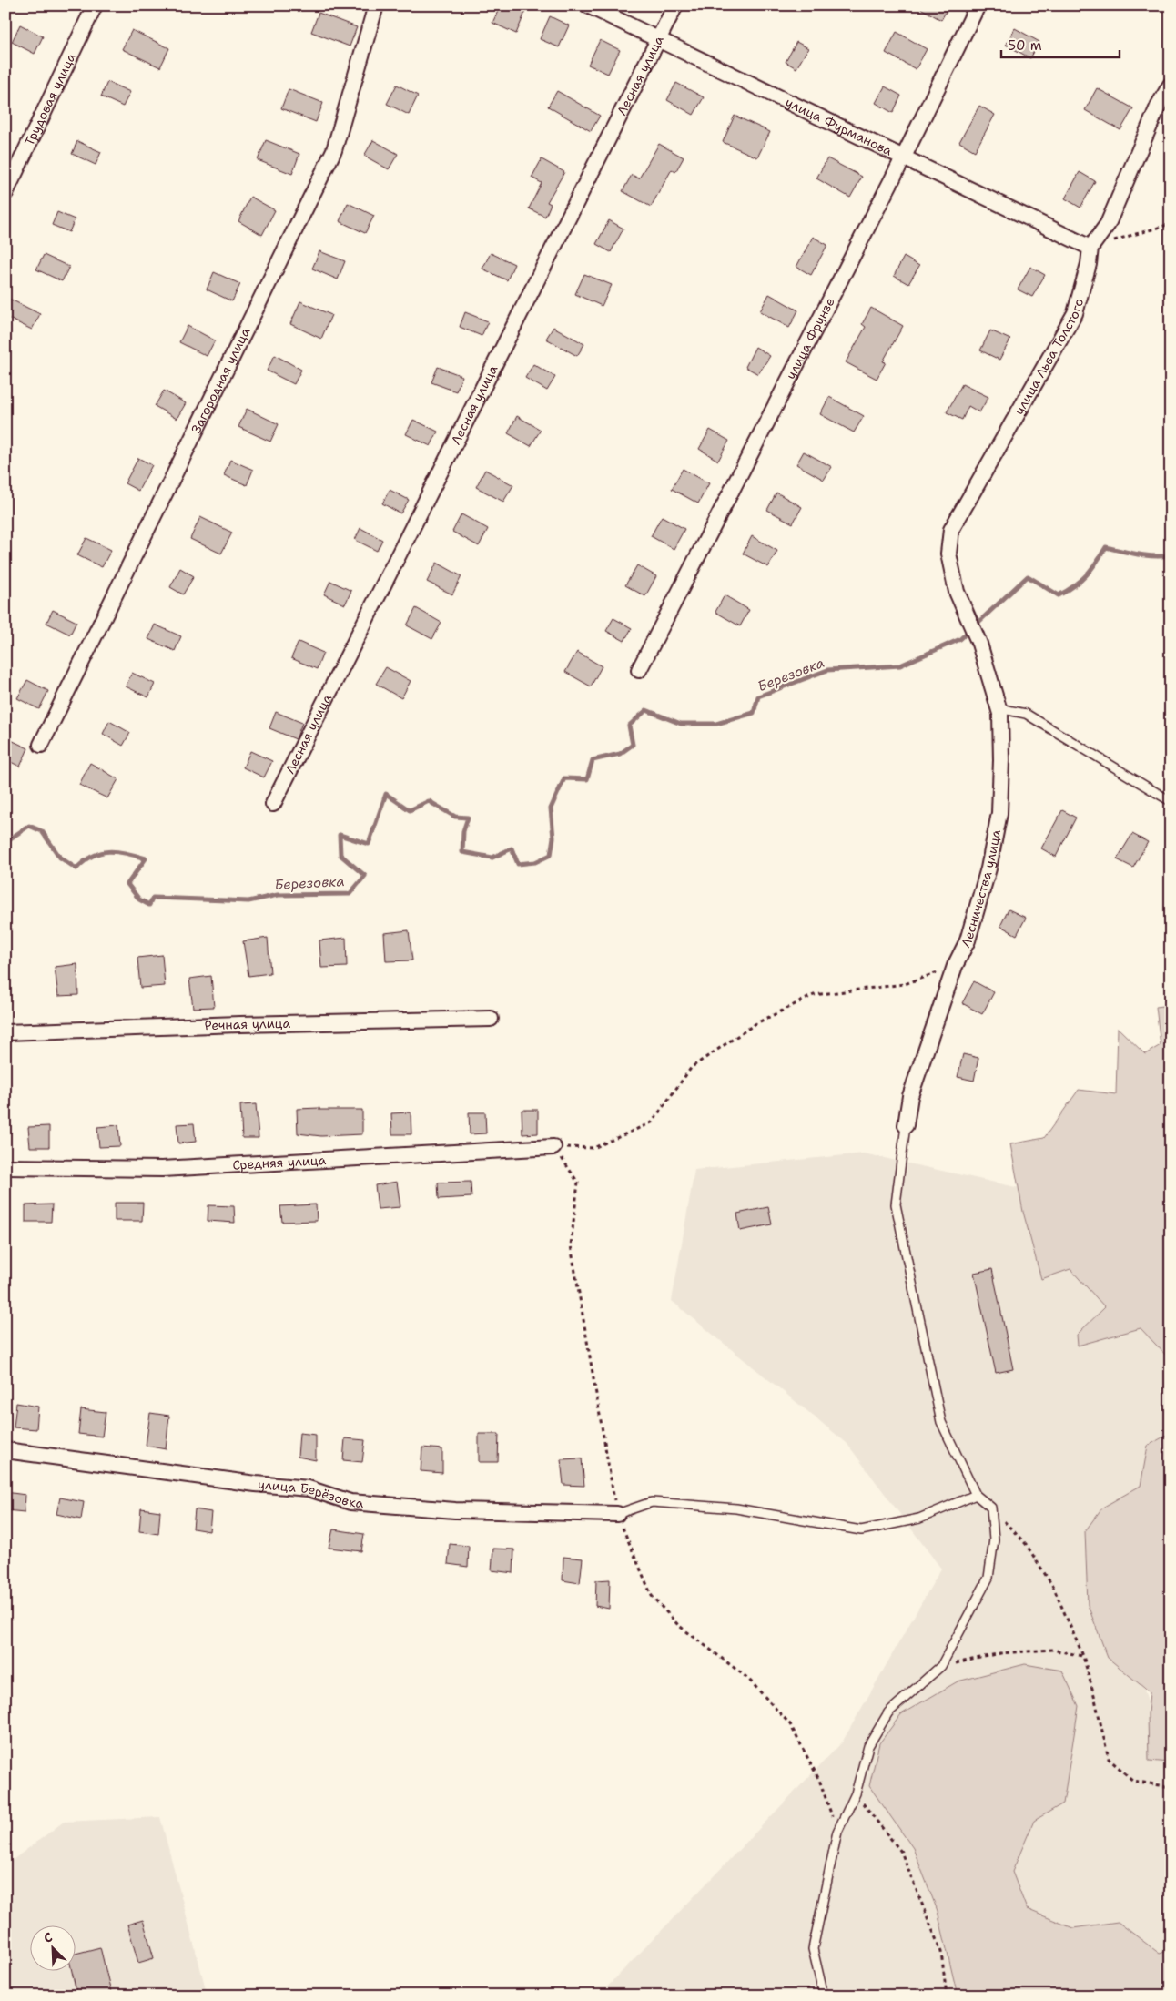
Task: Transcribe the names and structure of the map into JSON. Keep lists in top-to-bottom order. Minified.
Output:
{"streets":{"street":["Лесная улица","Трудовая улица","улица Фурманова","улица Фрунзе","улица Льва Толстого","Загородная улица","Лесничества улица","Речная улица","Средняя улица","улица Берёзовка"]},"crossings":[["Лесная улица","улица Фурманова"],["улица Фурманова","улица Фрунзе"],["улица Фурманова","улица Льва Толстого"],["улица Льва Толстого","Лесничества улица"]],"water":["Березовка"],"scale_bar":"50 m","north":"top left"}
